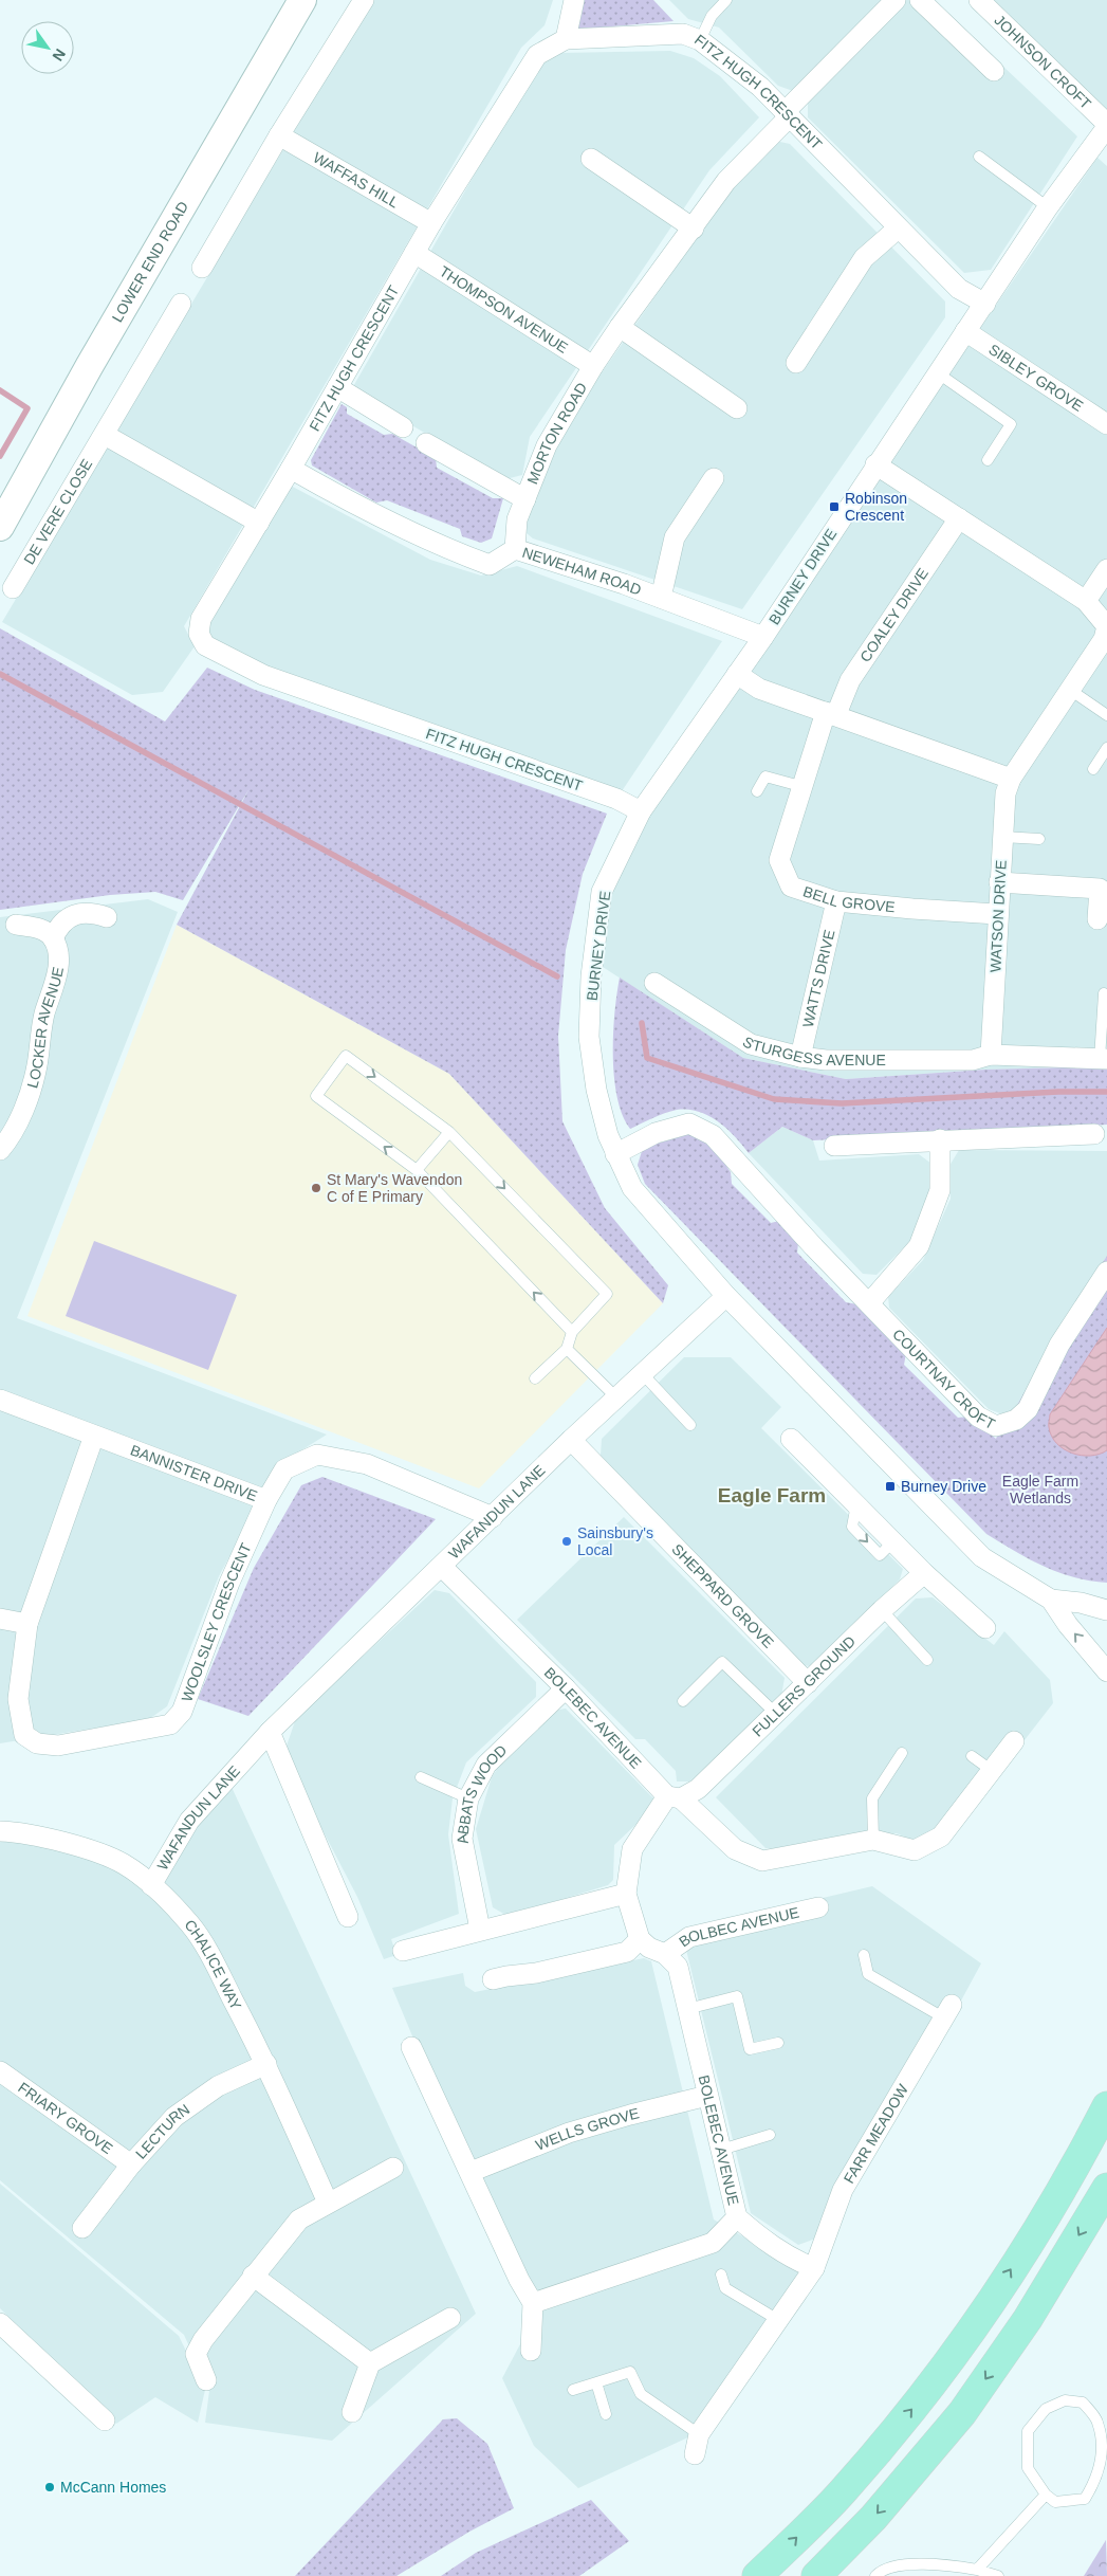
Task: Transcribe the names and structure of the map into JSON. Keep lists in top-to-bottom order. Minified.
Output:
{"streets":{"street":["JOHNSON CROFT","FITZ HUGH CRESCENT","WAFFAS HILL","LOWER END ROAD","THOMPSON AVENUE","SIBLEY GROVE","MORTON ROAD","DE VERE CLOSE","NEWEHAM ROAD","BURNEY DRIVE","COALEY DRIVE","BELL GROVE","WATSON DRIVE","WATTS DRIVE","LOCKER AVENUE","STURGESS AVENUE","COURTNAY CROFT","BANNISTER DRIVE","WAFANDUN LANE","SHEPPARD GROVE","WOOLSLEY CRESCENT","FULLERS GROUND","BOLEBEC AVENUE","ABBATS WOOD","BOLBEC AVENUE","CHALICE WAY","FRIARY GROVE","WELLS GROVE","LECTURN","FARR MEADOW"]},"crossings":[["JOHNSON CROFT","BURNEY DRIVE"],["FITZ HUGH CRESCENT","WAFFAS HILL"],["FITZ HUGH CRESCENT","THOMPSON AVENUE"],["FITZ HUGH CRESCENT","MORTON ROAD"],["FITZ HUGH CRESCENT","NEWEHAM ROAD"],["FITZ HUGH CRESCENT","BURNEY DRIVE"],["THOMPSON AVENUE","MORTON ROAD"],["SIBLEY GROVE","BURNEY DRIVE"],["MORTON ROAD","NEWEHAM ROAD"],["NEWEHAM ROAD","BURNEY DRIVE"],["BURNEY DRIVE","COURTNAY CROFT"],["BURNEY DRIVE","WAFANDUN LANE"],["COALEY DRIVE","BELL GROVE"],["BELL GROVE","WATSON DRIVE"],["BELL GROVE","WATTS DRIVE"],["WATSON DRIVE","STURGESS AVENUE"],["WATTS DRIVE","STURGESS AVENUE"],["BANNISTER DRIVE","WAFANDUN LANE"],["BANNISTER DRIVE","WOOLSLEY CRESCENT"],["WAFANDUN LANE","SHEPPARD GROVE"],["WAFANDUN LANE","BOLEBEC AVENUE"],["WAFANDUN LANE","CHALICE WAY"],["SHEPPARD GROVE","FULLERS GROUND"],["FULLERS GROUND","BOLEBEC AVENUE"],["BOLEBEC AVENUE","ABBATS WOOD"],["BOLEBEC AVENUE","BOLBEC AVENUE"],["BOLEBEC AVENUE","WELLS GROVE"],["CHALICE WAY","LECTURN"],["FRIARY GROVE","LECTURN"]],"districts":["Eagle Farm"],"parks":["Eagle Farm Wetlands"],"places":{"transit":["Robinson Crescent","Burney Drive"],"other":["St Mary's Wavendon C of E Primary","Sainsbury's Local","McCann Homes"]},"north":"bottom right"}
